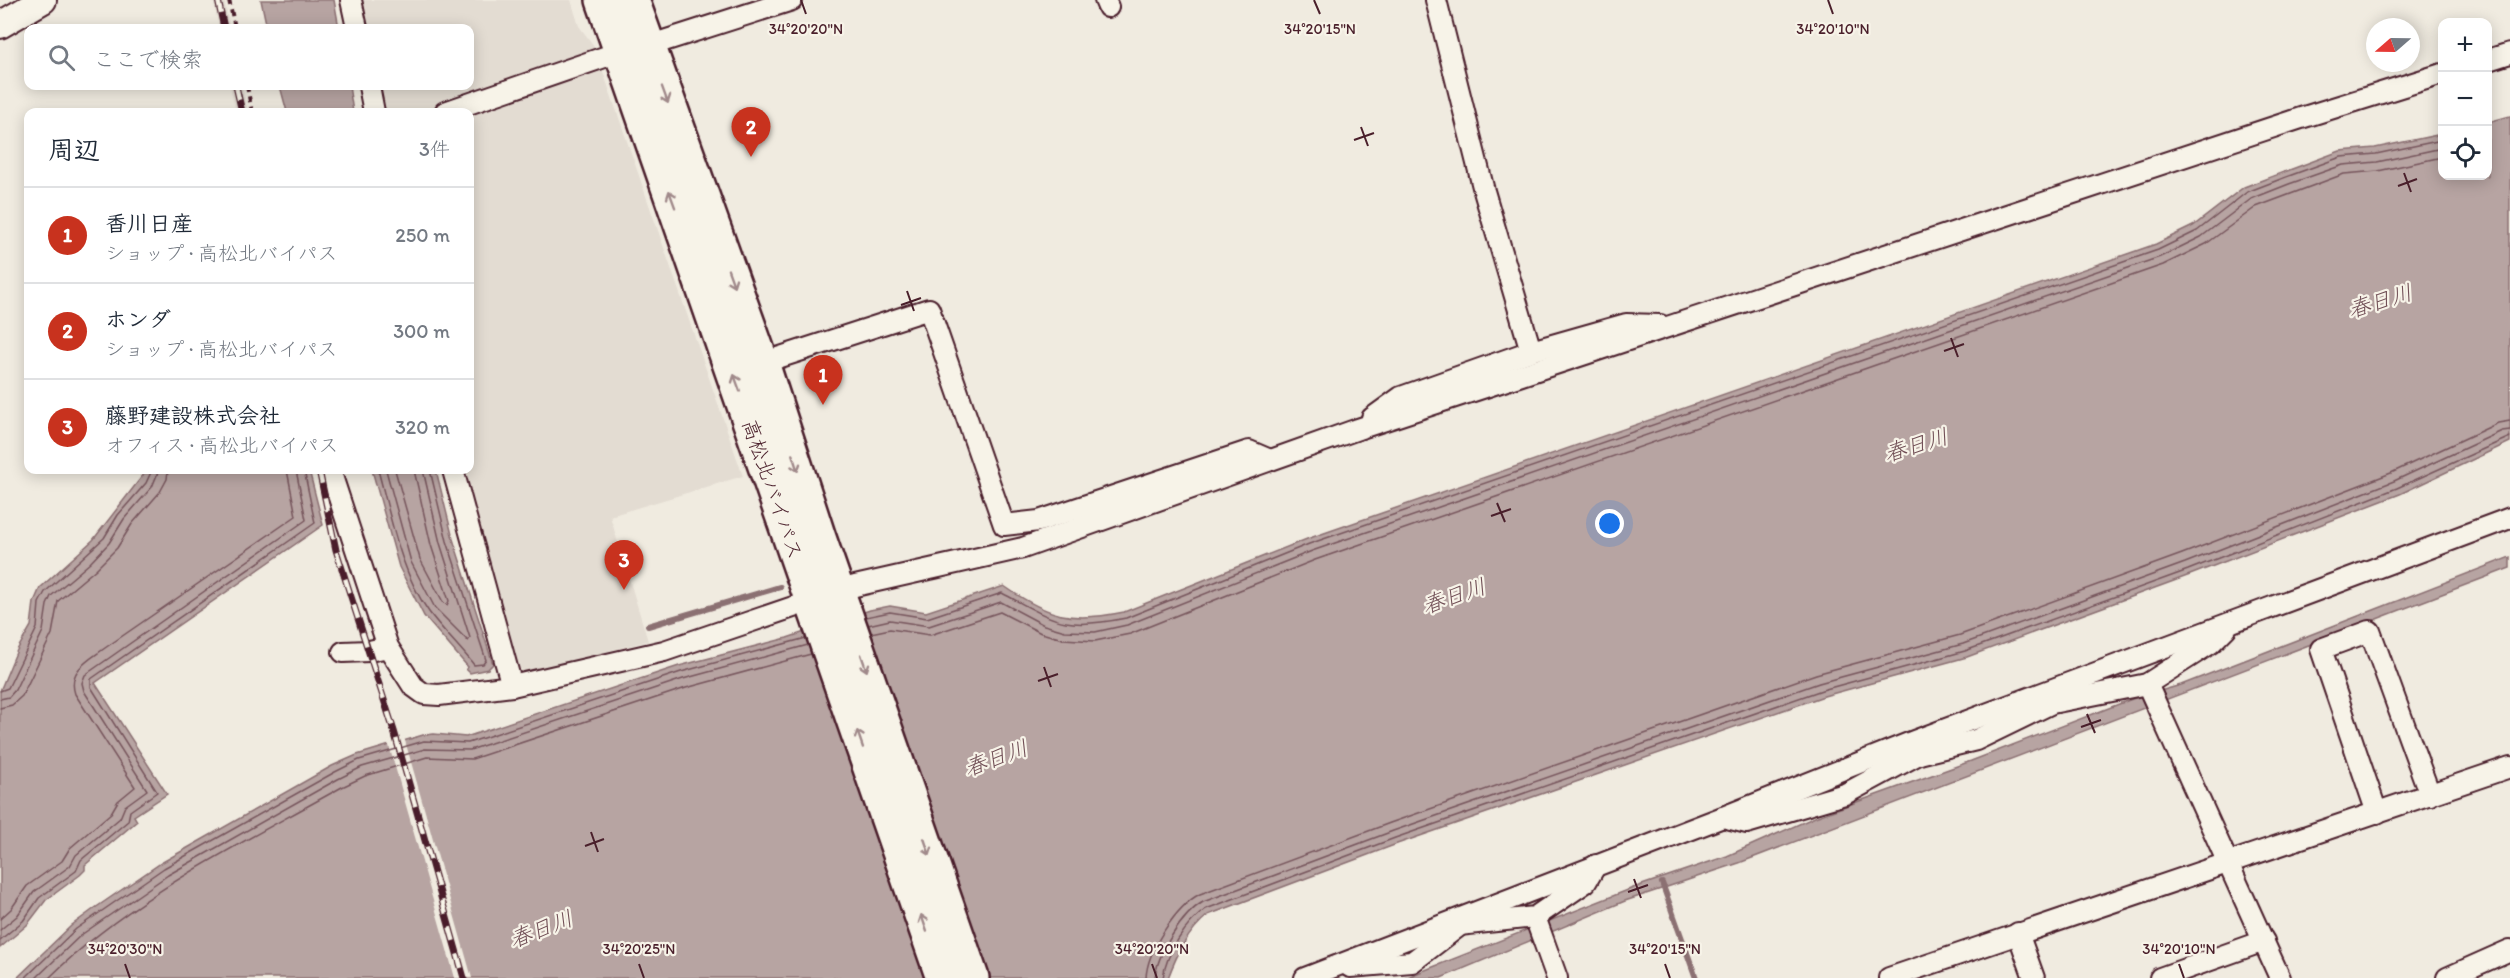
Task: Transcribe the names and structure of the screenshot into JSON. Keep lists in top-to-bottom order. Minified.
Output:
{"streets":{"highway":["高松北バイパス"]},"water":["春日川"],"north":"left","page":{"map_buttons":["+","−"],"search":"ここで検索","pins":["2","1","3"],"heading":["周辺","3件"],"list":[{"mark":"1","name":"香川日産","note":"ショップ · 高松北バイパス","value":"250 m"},{"mark":"2","name":"ホンダ","note":"ショップ · 高松北バイパス","value":"300 m"},{"mark":"3","name":"藤野建設株式会社","note":"オフィス · 高松北バイパス","value":"320 m"}]},"coordinates":["34°20'20\"N","34°20'15\"N","34°20'10\"N","34°20'30\"N","34°20'25\"N"]}
